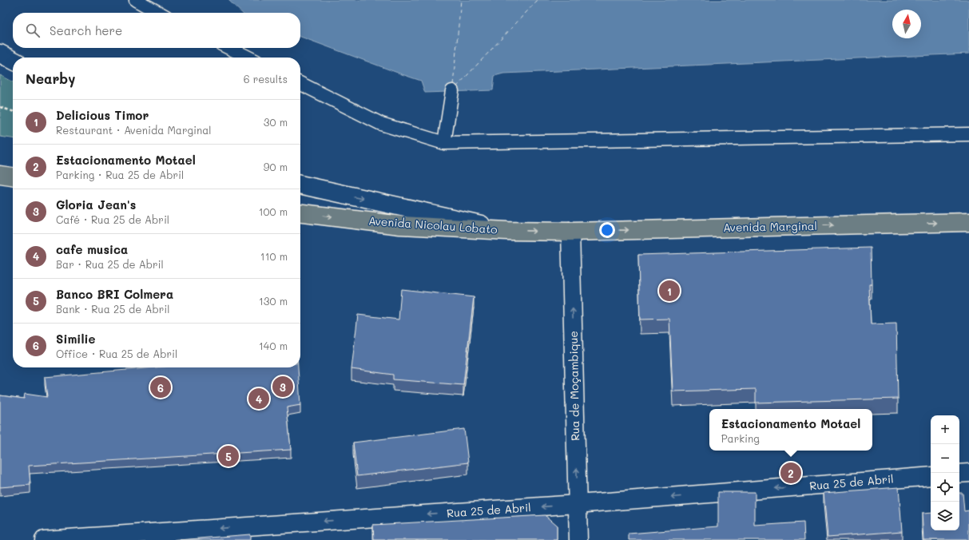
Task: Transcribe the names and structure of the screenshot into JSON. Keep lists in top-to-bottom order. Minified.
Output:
{"streets":{"main road":["Avenida Nicolau Lobato","Avenida Marginal"],"street":["Rua de Moçambique","Rua 25 de Abril"]},"crossings":[["Avenida Nicolau Lobato","Avenida Marginal"],["Avenida Nicolau Lobato","Rua de Moçambique"],["Avenida Marginal","Rua de Moçambique"],["Rua de Moçambique","Rua 25 de Abril"]],"one_way":["Avenida Nicolau Lobato","Avenida Marginal","Rua de Moçambique","Rua 25 de Abril"],"north":"top","page":{"search":"Search here","heading":["Nearby","6 results"],"list":[{"mark":"1","name":"Delicious Timor","note":"Restaurant · Avenida Marginal","value":"30 m"},{"mark":"2","name":"Estacionamento Motael","note":"Parking · Rua 25 de Abril","value":"90 m"},{"mark":"3","name":"Gloria Jean's","note":"Café · Rua 25 de Abril","value":"100 m"},{"mark":"4","name":"cafe musica","note":"Bar · Rua 25 de Abril","value":"110 m"},{"mark":"5","name":"Banco BRI Colmera","note":"Bank · Rua 25 de Abril","value":"130 m"},{"mark":"6","name":"Similie","note":"Office · Rua 25 de Abril","value":"140 m"}],"pins":["1","3","6","4","5","2"],"popup":["Estacionamento Motael","Parking"],"map_buttons":["+","−"]}}
